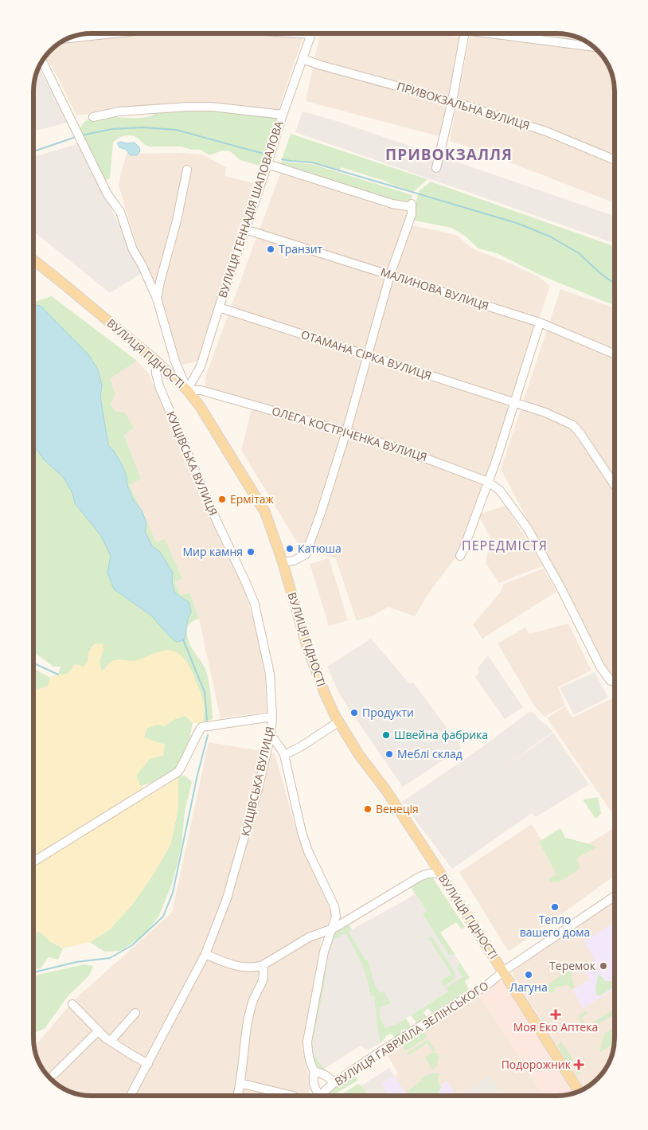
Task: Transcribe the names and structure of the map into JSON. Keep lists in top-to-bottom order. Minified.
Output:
{"streets":{"main road":["ВУЛИЦЯ ГІДНОСТІ"],"street":["ПРИВОКЗАЛЬНА ВУЛИЦЯ","ВУЛИЦЯ ГЕННАДІЯ ШАПОВАЛОВА","МАЛИНОВА ВУЛИЦЯ","ОТАМАНА СІРКА ВУЛИЦЯ","ОЛЕГА КОСТРІЧЕНКА ВУЛИЦЯ","КУЩІВСЬКА ВУЛИЦЯ","ВУЛИЦЯ ГАВРИЇЛА ЗЕЛІНСЬКОГО"]},"crossings":[["ПРИВОКЗАЛЬНА ВУЛИЦЯ","ВУЛИЦЯ ГЕННАДІЯ ШАПОВАЛОВА"],["ВУЛИЦЯ ГЕННАДІЯ ШАПОВАЛОВА","МАЛИНОВА ВУЛИЦЯ"],["ВУЛИЦЯ ГЕННАДІЯ ШАПОВАЛОВА","ВУЛИЦЯ ГІДНОСТІ"],["ВУЛИЦЯ ГЕННАДІЯ ШАПОВАЛОВА","ОТАМАНА СІРКА ВУЛИЦЯ"],["ВУЛИЦЯ ГЕННАДІЯ ШАПОВАЛОВА","ОЛЕГА КОСТРІЧЕНКА ВУЛИЦЯ"],["ВУЛИЦЯ ГІДНОСТІ","ОЛЕГА КОСТРІЧЕНКА ВУЛИЦЯ"],["ВУЛИЦЯ ГІДНОСТІ","КУЩІВСЬКА ВУЛИЦЯ"],["ВУЛИЦЯ ГІДНОСТІ","ВУЛИЦЯ ГАВРИЇЛА ЗЕЛІНСЬКОГО"]],"districts":["ПРИВОКЗАЛЛЯ","ПЕРЕДМІСТЯ"],"places":{"other":["Транзит","Ермітаж","Катюша","Мир камня","Продукти","Швейна фабрика","Меблі склад","Венеція","Тепло вашего дома","Теремок","Лагуна"],"health":["Моя Еко Аптека","Подорожник"]}}
